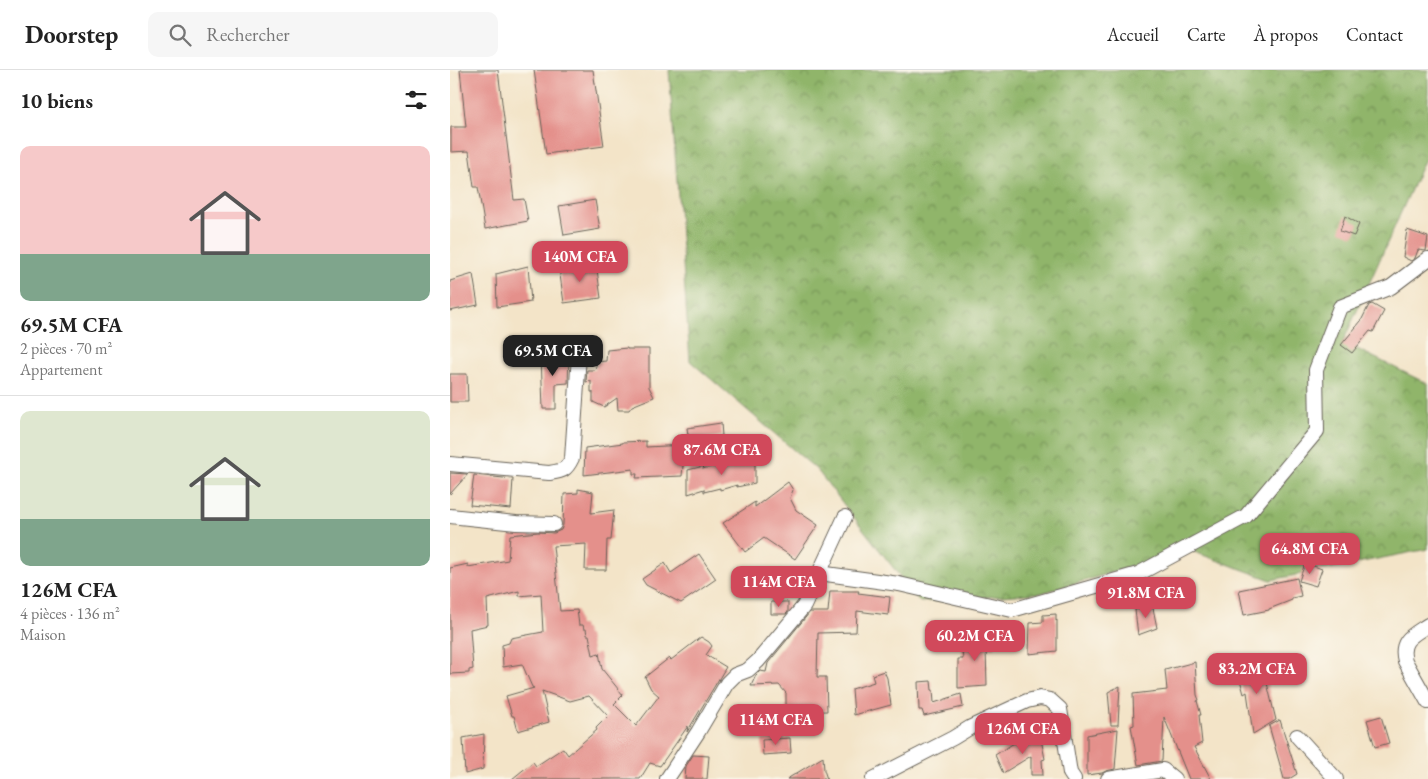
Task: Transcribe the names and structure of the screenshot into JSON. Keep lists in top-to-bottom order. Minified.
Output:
{"page":{"header":"Doorstep","search":"Rechercher","nav":["Accueil","Carte","À propos","Contact"],"heading":"10 biens","list":[{"name":"69.5M CFA","note":"2 pièces · 70 m² · Appartement"},{"name":"126M CFA","note":"4 pièces · 136 m² · Maison"}],"price":["140M CFA","69.5M CFA","87.6M CFA","64.8M CFA","114M CFA","91.8M CFA","60.2M CFA","83.2M CFA","114M CFA","126M CFA"]}}
